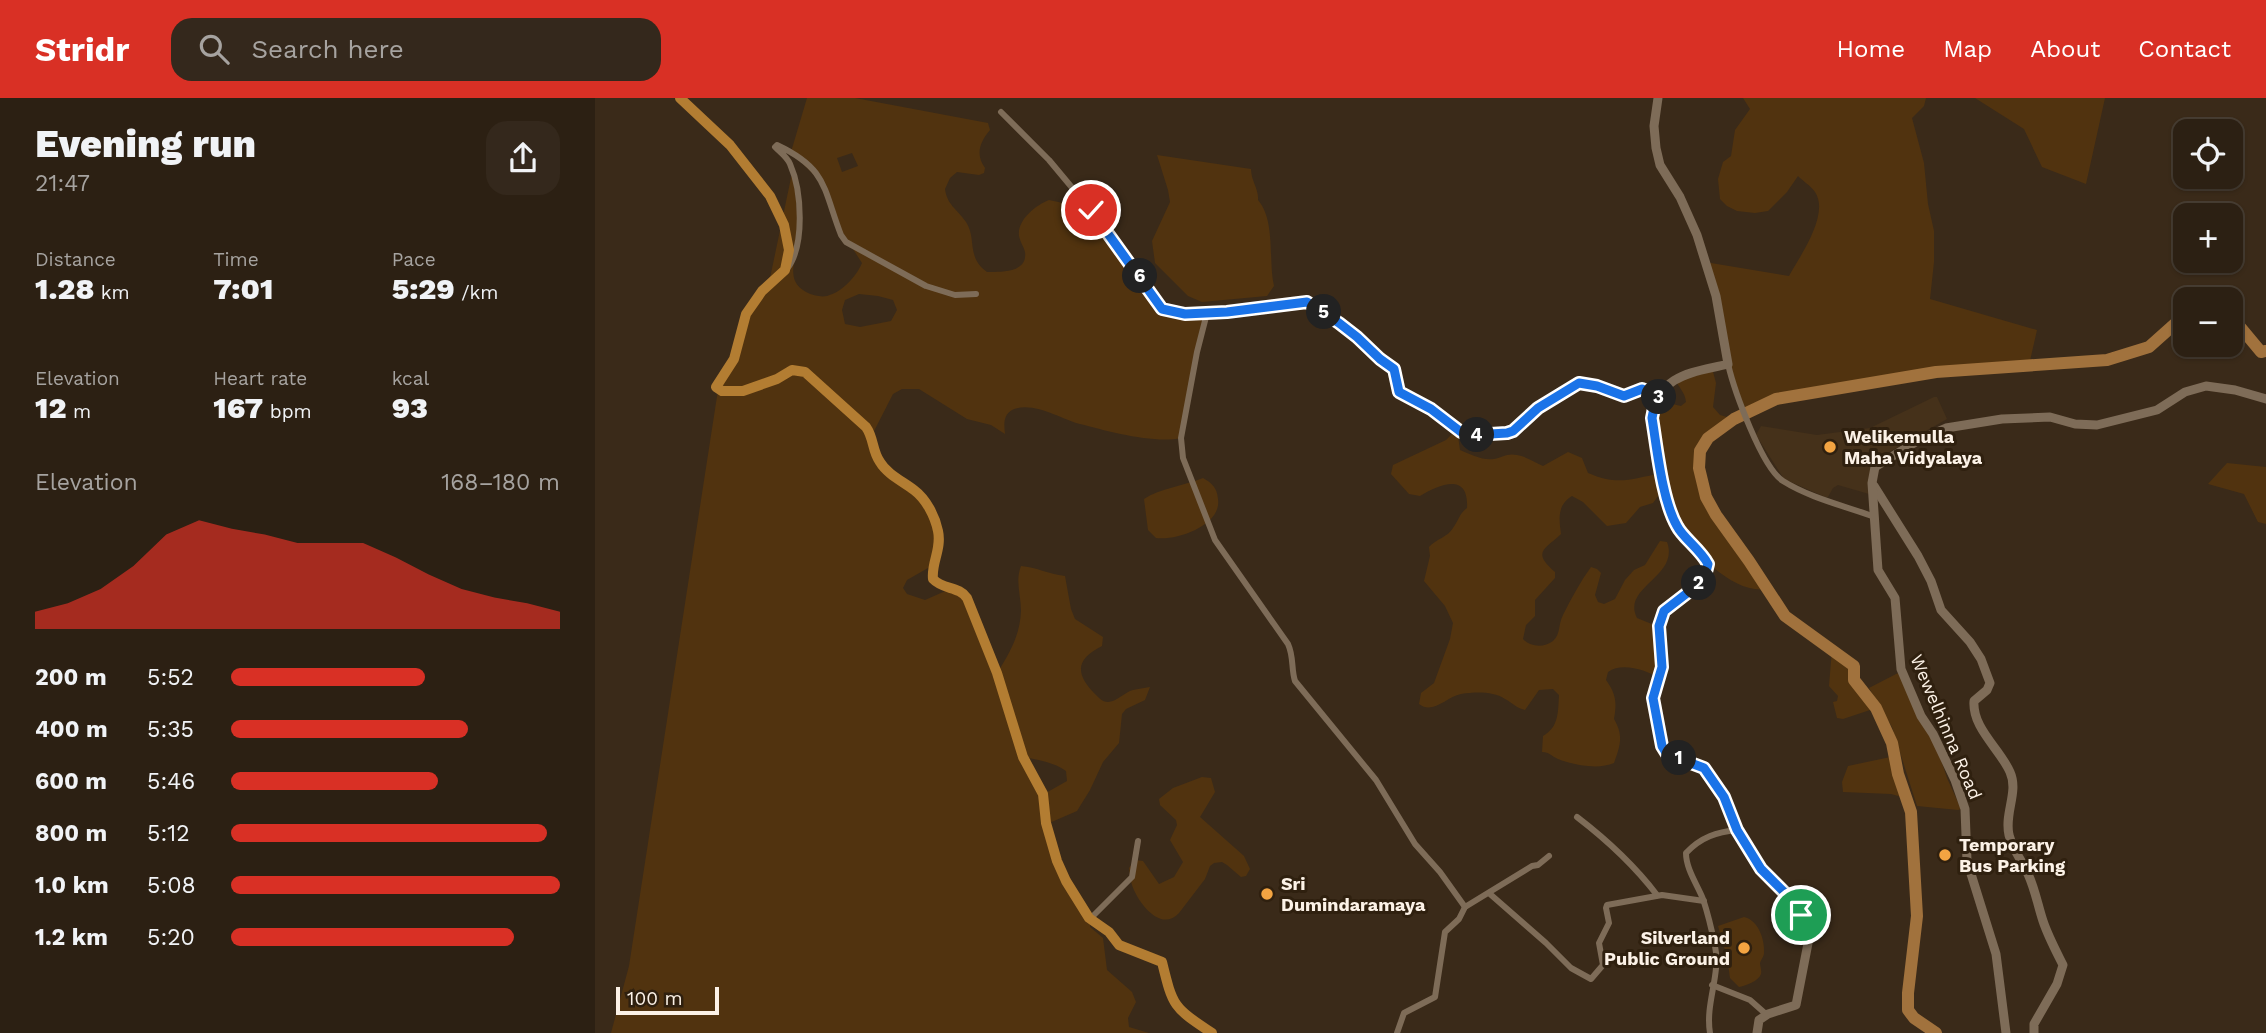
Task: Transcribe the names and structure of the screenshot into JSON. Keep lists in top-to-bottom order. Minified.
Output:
{"streets":{"street":["Wewelhinna Road"]},"places":["Welikemulla Maha Vidyalaya","Temporary Bus Parking","Sri Dumindaramaya","Silverland Public Ground"],"scale_bar":"100 m","page":{"header":"Stridr","search":"Search here","nav":["Home","Map","About","Contact"],"heading":["Evening run","21:47"],"map_buttons":["+","−"],"stats":[["Distance","1.28 km"],["Time","7:01"],["Pace","5:29 /km"],["Elevation","12 m"],["Heart rate","167 bpm"],["kcal","93"]],"pins":["6","5","3","4","2","1"],"chart":["Elevation","168–180 m"],"list":[{"name":"200 m","note":"5:52"},{"name":"400 m","note":"5:35"},{"name":"600 m","note":"5:46"},{"name":"800 m","note":"5:12"},{"name":"1.0 km","note":"5:08"},{"name":"1.2 km","note":"5:20"}],"scale":"100 m"}}
